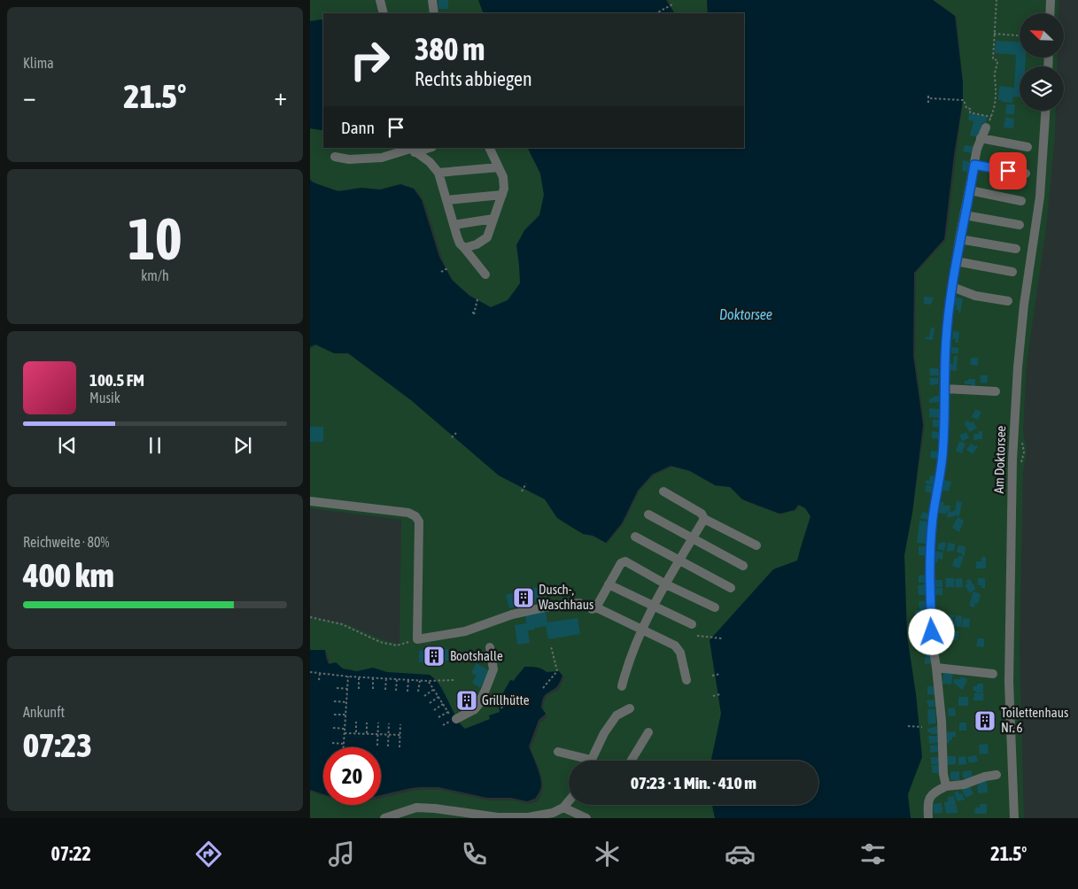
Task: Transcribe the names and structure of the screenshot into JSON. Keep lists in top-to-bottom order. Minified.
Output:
{"streets":{"street":["Am Doktorsee"]},"water":["Doktorsee"],"places":{"building":["Dusch-, Waschhaus","Bootshalle","Grillhütte","Toilettenhaus Nr. 6"]},"north":"top left","page":{"tile":["Klima",["10","km/h"],["Reichweite · 80%","400 km"],["Ankunft","07:23"]],"turn":["380 m","Rechts abbiegen"],"heat":["−","21.5°","+"],"then":"Dann","song":["100.5 FM","Musik"],"limit":"20","trip":"07:23 · 1 Min. · 410 m","tabs":["07:22","21.5°"]}}
